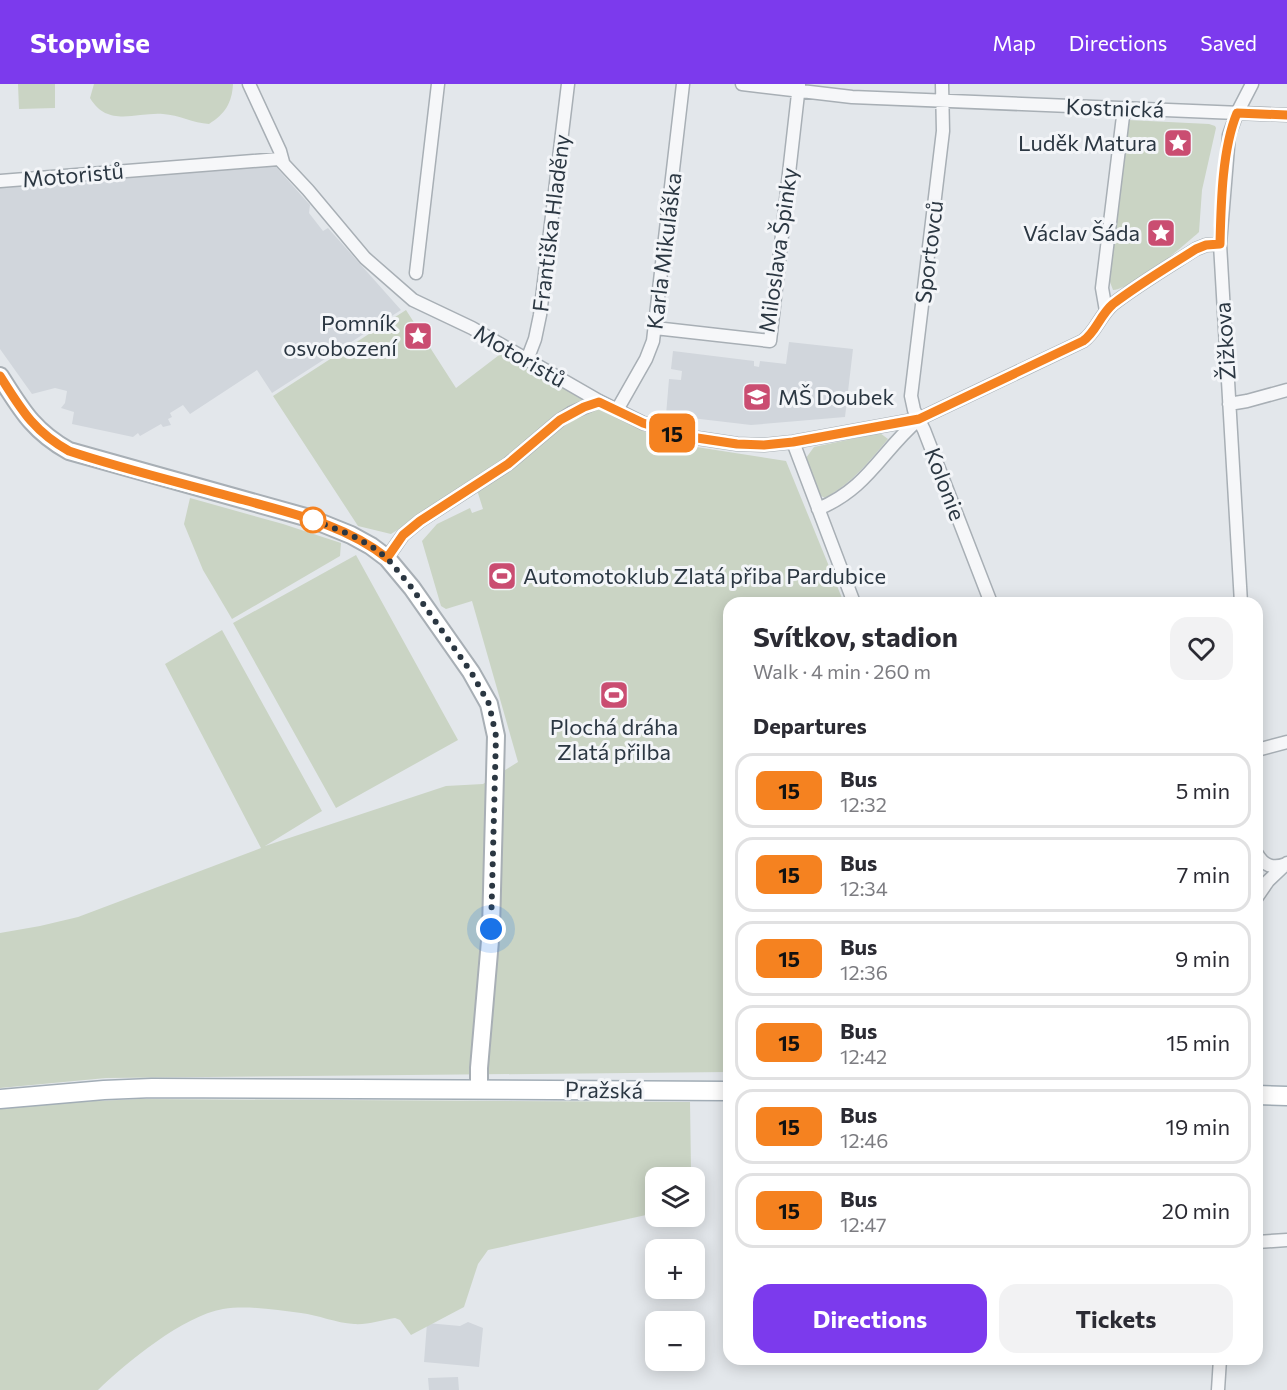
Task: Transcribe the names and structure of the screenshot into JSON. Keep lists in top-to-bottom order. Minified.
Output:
{"streets":{"main road":["Pražská"],"street":["Kostnická","Motoristů","Františka Hladěny","Miloslava Špinky","Karla Mikuláška","Sportovců","Žižkova","Kolonie"]},"crossings":[["Kostnická","Miloslava Špinky"],["Kostnická","Sportovců"],["Kostnická","Žižkova"],["Motoristů","Františka Hladěny"],["Motoristů","Karla Mikuláška"],["Motoristů","Sportovců"],["Motoristů","Žižkova"],["Motoristů","Kolonie"],["Miloslava Špinky","Karla Mikuláška"],["Sportovců","Kolonie"]],"places":{"place":["Luděk Matura","Václav Šáda","Pomník osvobození"],"school or university":["MŠ Doubek"],"sports":["Automotoklub Zlatá přiba Pardubice","Plochá dráha Zlatá přilba"]},"lines":["bus line 15"],"page":{"header":"Stopwise","nav":["Map","Directions","Saved"],"on_map":"15","heading":[["Svítkov, stadion","Walk · 4 min · 260 m"],"Departures"],"list":[{"mark":"15","name":"Bus","note":"12:32","value":"5 min"},{"mark":"15","name":"Bus","note":"12:34","value":"7 min"},{"mark":"15","name":"Bus","note":"12:36","value":"9 min"},{"mark":"15","name":"Bus","note":"12:42","value":"15 min"},{"mark":"15","name":"Bus","note":"12:46","value":"19 min"},{"mark":"15","name":"Bus","note":"12:47","value":"20 min"}],"map_buttons":["+","−"],"buttons":["Directions","Tickets"]}}
